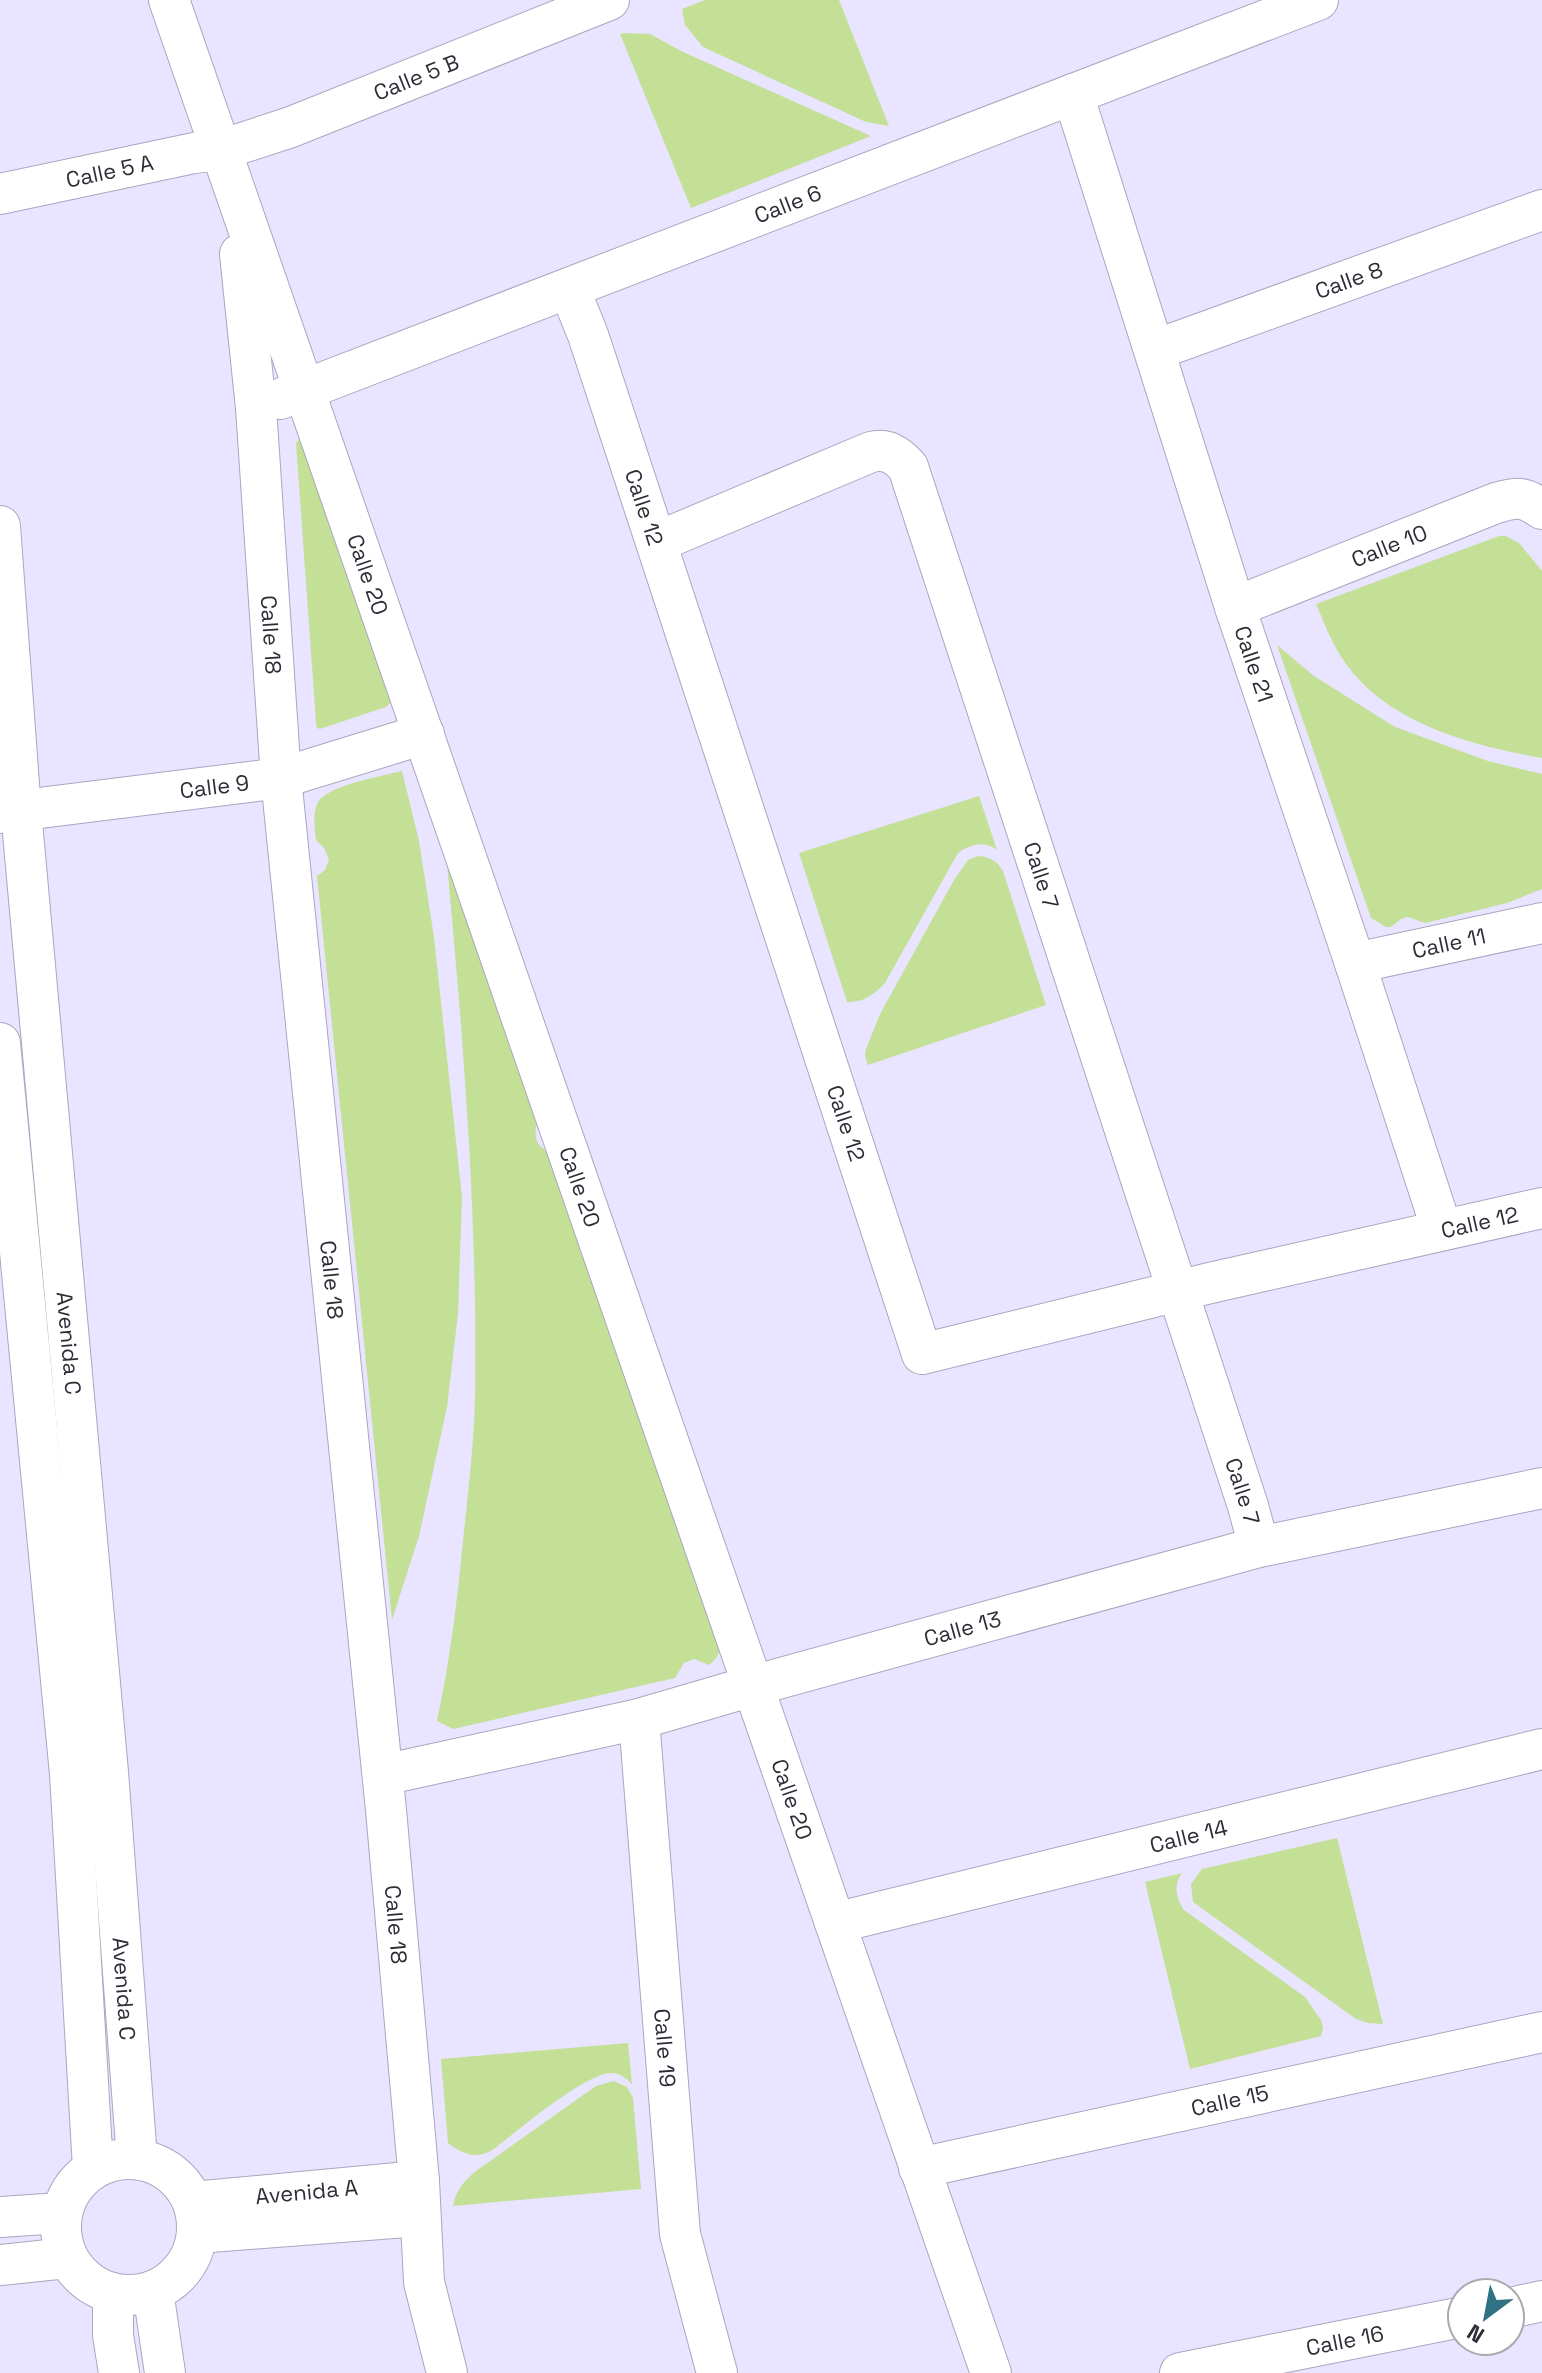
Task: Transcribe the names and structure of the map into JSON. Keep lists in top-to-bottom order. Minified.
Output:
{"streets":{"street":["Calle 5 B","Calle 5 A","Calle 6","Calle 8","Calle 12","Calle 10","Calle 20","Calle 18","Calle 21","Calle 9","Calle 7","Calle 11","Avenida C","Calle 13","Calle 14","Calle 19","Calle 15","Avenida A","Calle 16"]},"crossings":[["Calle 5 B","Calle 5 A"],["Calle 5 B","Calle 20"],["Calle 5 B","Calle 18"],["Calle 5 A","Calle 20"],["Calle 5 A","Calle 18"],["Calle 6","Calle 12"],["Calle 6","Calle 20"],["Calle 6","Calle 18"],["Calle 6","Calle 21"],["Calle 8","Calle 21"],["Calle 12","Calle 21"],["Calle 12","Calle 7"],["Calle 10","Calle 21"],["Calle 20","Calle 18"],["Calle 20","Calle 9"],["Calle 20","Calle 13"],["Calle 20","Calle 14"],["Calle 20","Calle 15"],["Calle 18","Calle 9"],["Calle 18","Calle 13"],["Calle 18","Avenida A"],["Calle 21","Calle 11"],["Calle 9","Avenida C"],["Calle 7","Calle 13"],["Avenida C","Avenida A"],["Calle 13","Calle 19"]],"north":"bottom left"}
